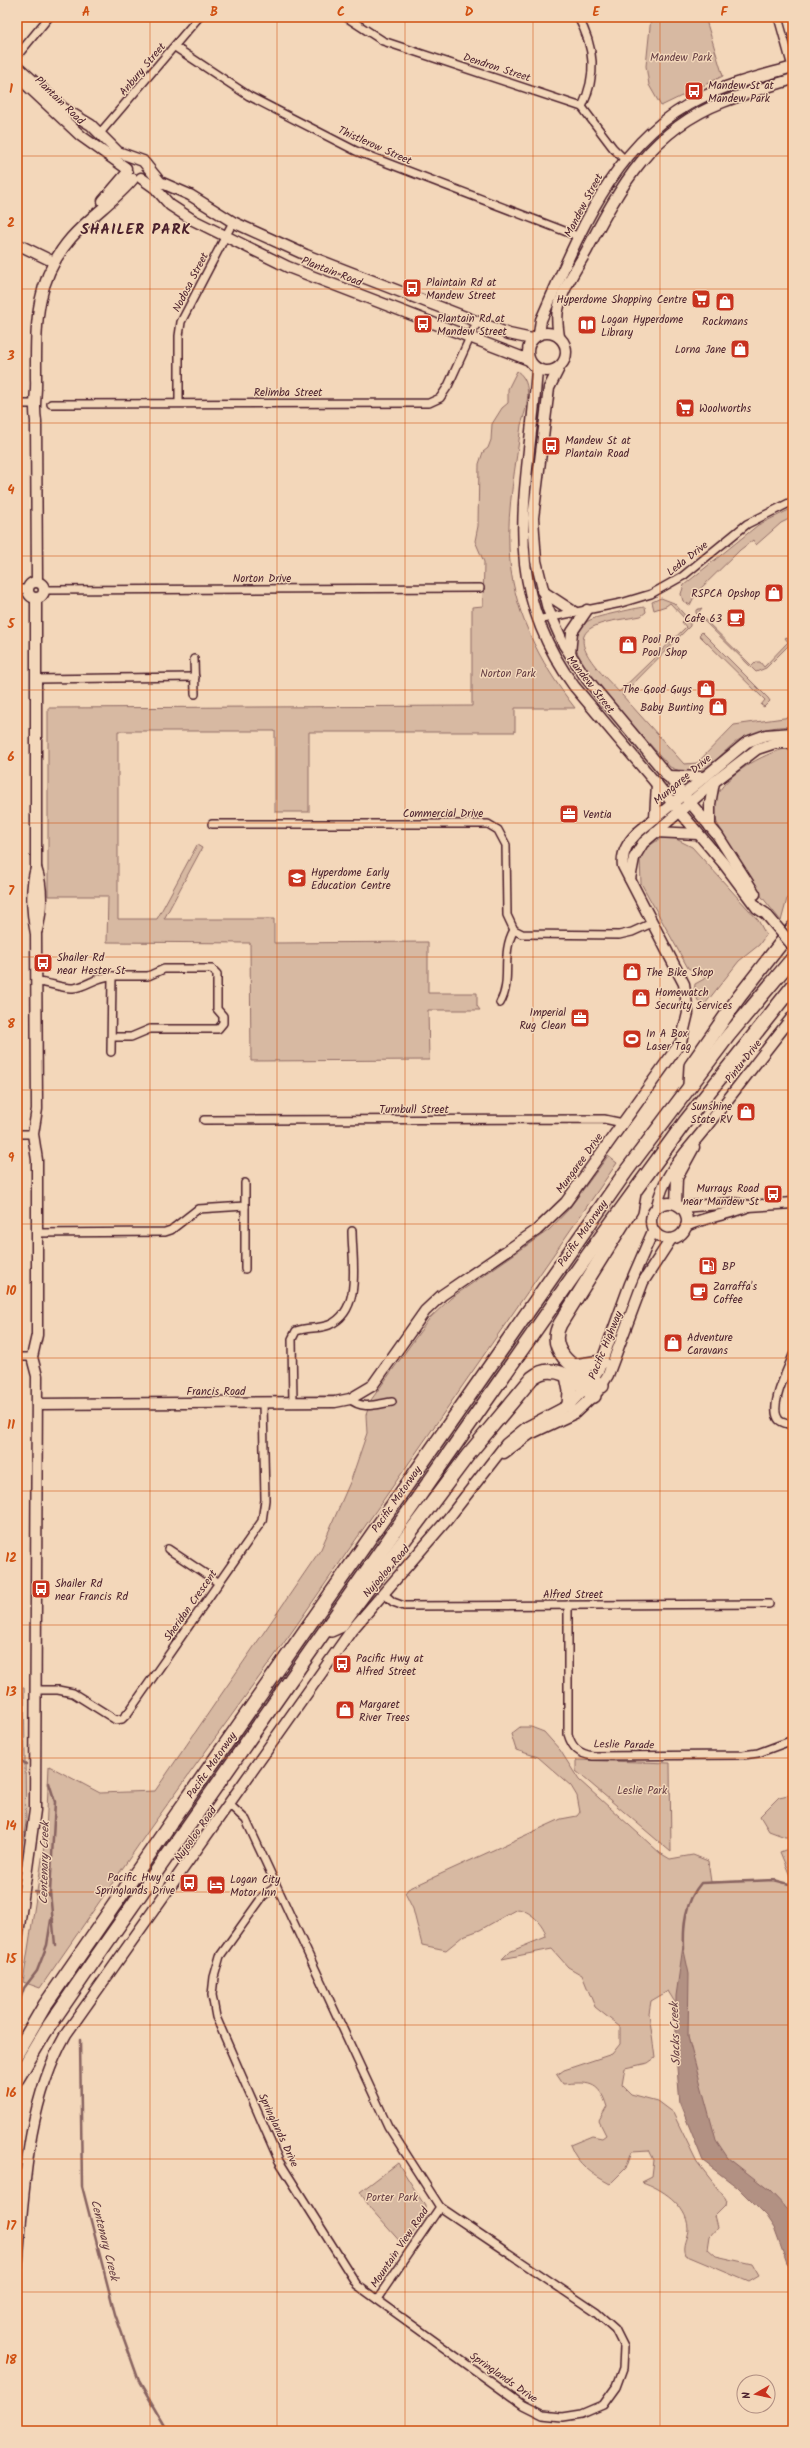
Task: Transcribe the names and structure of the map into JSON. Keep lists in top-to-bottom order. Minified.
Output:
{"streets":{"highway":["Pacific Motorway"],"street":["Dendron Street","Anbury Street","Plantain Road","Thistlerow Street","Mandew Street","Nodosa Street","Relimba Street","Leda Drive","Norton Drive","Mungaree Drive","Commercial Drive","Pintu Drive","Turnbull Street","Pacific Highway","Francis Road","Nujooloo Road","Alfred Street","Sheridan Crescent","Leslie Parade","Springlands Drive","Mountain View Road"]},"crossings":[["Anbury Street","Plantain Road"],["Anbury Street","Thistlerow Street"],["Plantain Road","Mandew Street"],["Plantain Road","Nodosa Street"],["Plantain Road","Relimba Street"],["Thistlerow Street","Mandew Street"],["Mandew Street","Leda Drive"],["Mandew Street","Mungaree Drive"],["Nodosa Street","Relimba Street"],["Mungaree Drive","Turnbull Street"],["Mungaree Drive","Francis Road"],["Pintu Drive","Pacific Highway"],["Pacific Highway","Nujooloo Road"],["Francis Road","Sheridan Crescent"],["Nujooloo Road","Alfred Street"],["Nujooloo Road","Springlands Drive"],["Alfred Street","Leslie Parade"],["Springlands Drive","Mountain View Road"]],"districts":["SHAILER PARK"],"water":["Centenary Creek","Slacks Creek"],"parks":["Mandew Park","Norton Park","Leslie Park","Porter Park"],"places":{"bus stop":["Mandew St at Mandew Park","Plaintain Rd at Mandew Street","Plantain Rd at Mandew Street","Mandew St at Plantain Road","Shailer Rd near Hester St","Murrays Road near Mandew St","Shailer Rd near Francis Rd","Pacific Hwy at Alfred Street","Pacific Hwy at Springlands Drive"],"supermarket":["Hyperdome Shopping Centre","Woolworths"],"shop":["Rockmans","Lorna Jane","RSPCA Opshop","Pool Pro Pool Shop","The Good Guys","Baby Bunting","The Bike Shop","Homewatch Security Services","Sunshine State RV","Adventure Caravans","Margaret River Trees"],"library":["Logan Hyperdome Library"],"cafe":["Cafe 63","Zarraffa's Coffee"],"office":["Ventia","Imperial Rug Clean"],"school or university":["Hyperdome Early Education Centre"],"sports":["In A Box Laser Tag"],"fuel station":["BP"],"hotel":["Logan City Motor Inn"]},"north":"left","grid":{"columns":["A","B","C","D","E","F"],"rows":["1","2","3","4","5","6","7","8","9","10","11","12","13","14","15","16","17","18"]}}
